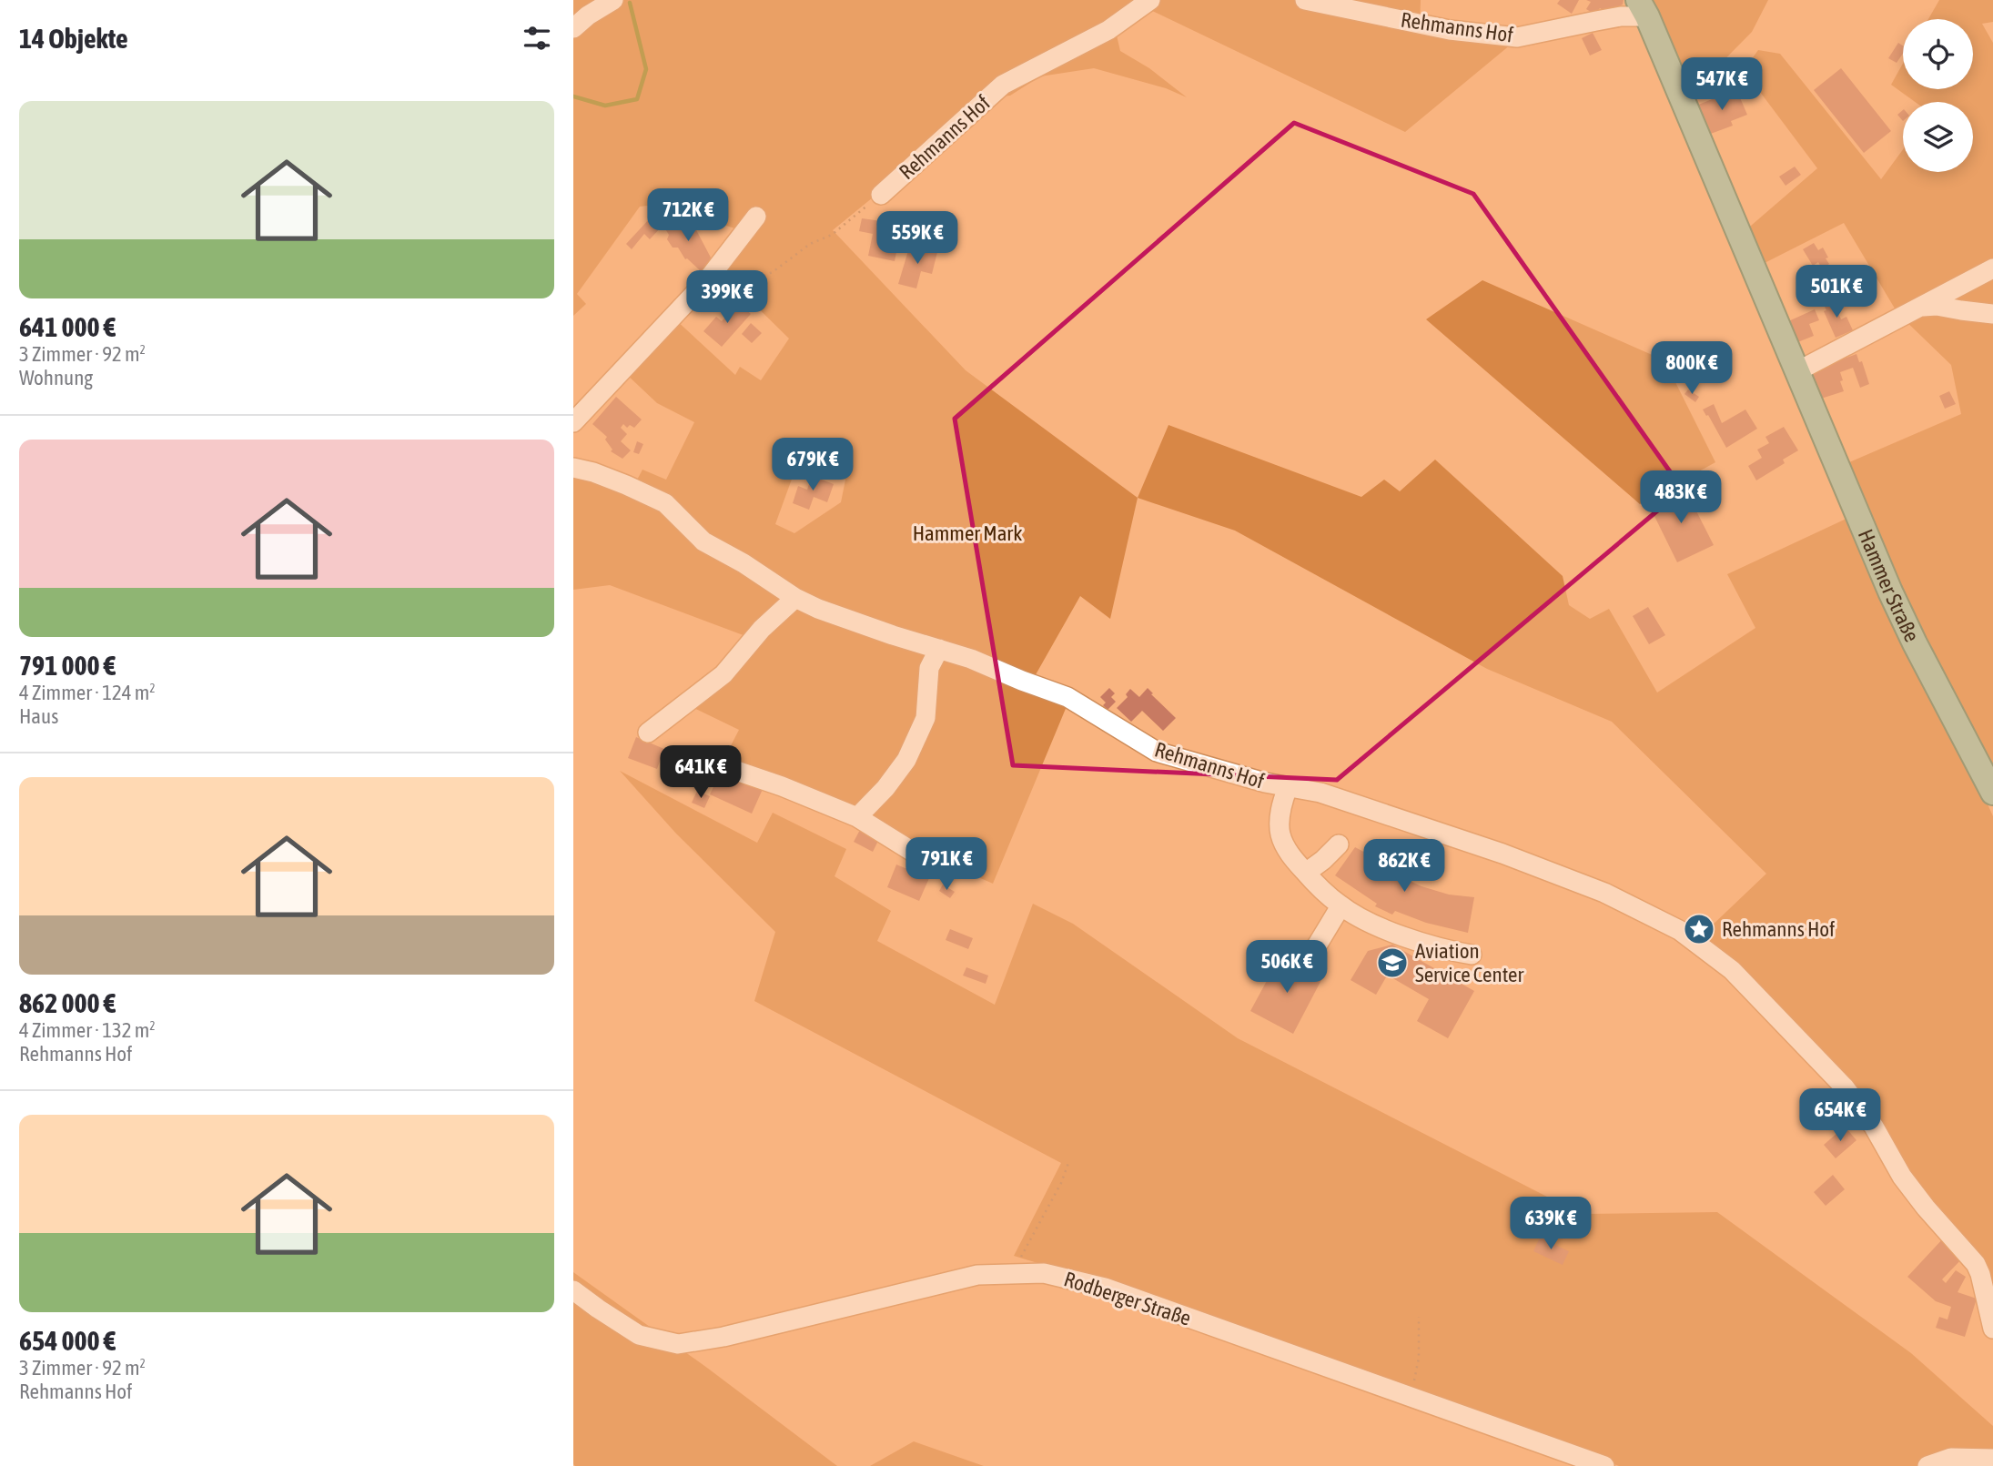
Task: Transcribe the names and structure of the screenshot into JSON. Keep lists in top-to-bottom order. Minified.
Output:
{"streets":{"main road":["Hammer Straße"],"street":["Rehmanns Hof","Rodberger Straße"]},"crossings":[["Rehmanns Hof","Hammer Straße"]],"parks":["Hammer Mark"],"places":{"place":["Rehmanns Hof"],"school or university":["Aviation Service Center"]},"page":{"heading":"14 Objekte","price":["547K €","712K €","559K €","501K €","399K €","800K €","679K €","483K €","641K €","791K €","862K €","506K €","654K €","639K €"],"list":[{"name":"641 000 €","note":"3 Zimmer · 92 m² · Wohnung"},{"name":"791 000 €","note":"4 Zimmer · 124 m² · Haus"},{"name":"862 000 €","note":"4 Zimmer · 132 m² · Rehmanns Hof"},{"name":"654 000 €","note":"3 Zimmer · 92 m² · Rehmanns Hof"}]}}
